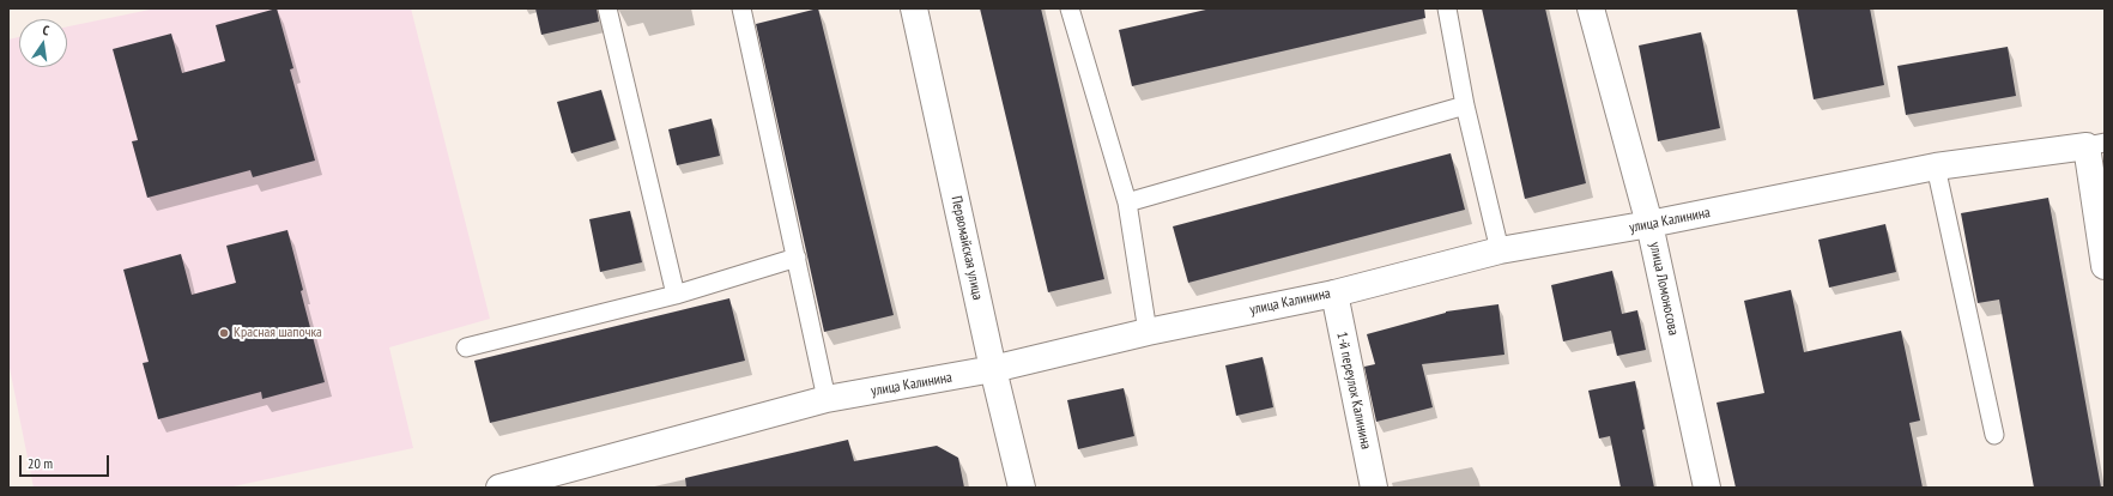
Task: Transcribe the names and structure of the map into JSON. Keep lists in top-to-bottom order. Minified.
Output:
{"streets":{"street":["улица Калинина","Первомайская улица","улица Ломоносова","1-й переулок Калинина"]},"crossings":[["улица Калинина","Первомайская улица"],["улица Калинина","улица Ломоносова"],["улица Калинина","1-й переулок Калинина"]],"places":["Красная шапочка"],"scale_bar":"20 m","north":"top"}
